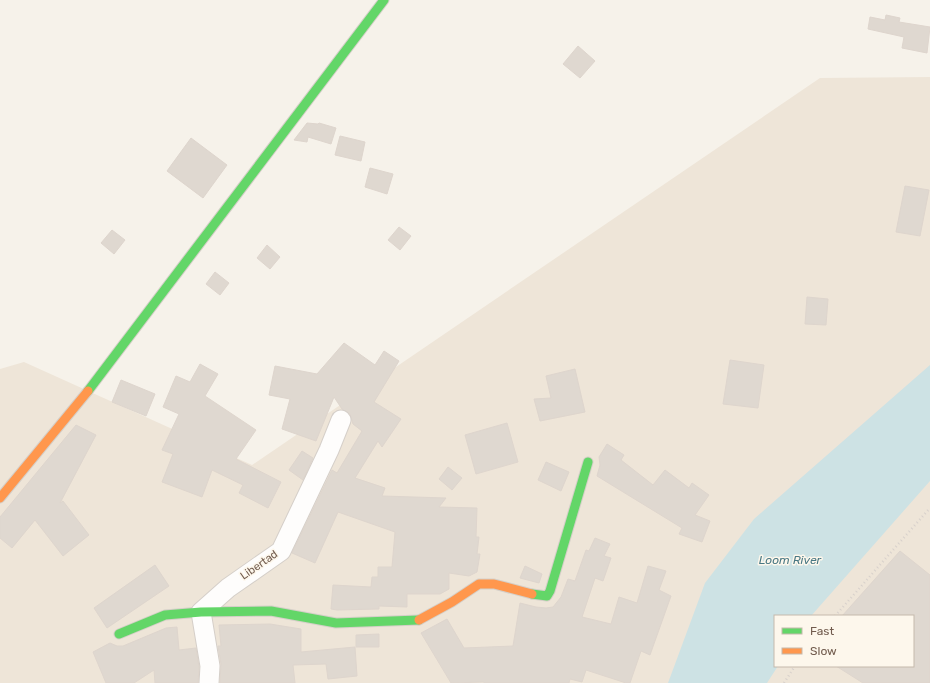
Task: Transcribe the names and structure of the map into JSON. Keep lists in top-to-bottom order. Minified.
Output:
{"streets":{"street":["Libertad"]},"water":["Loom River"],"legend":["Fast","Slow"]}
